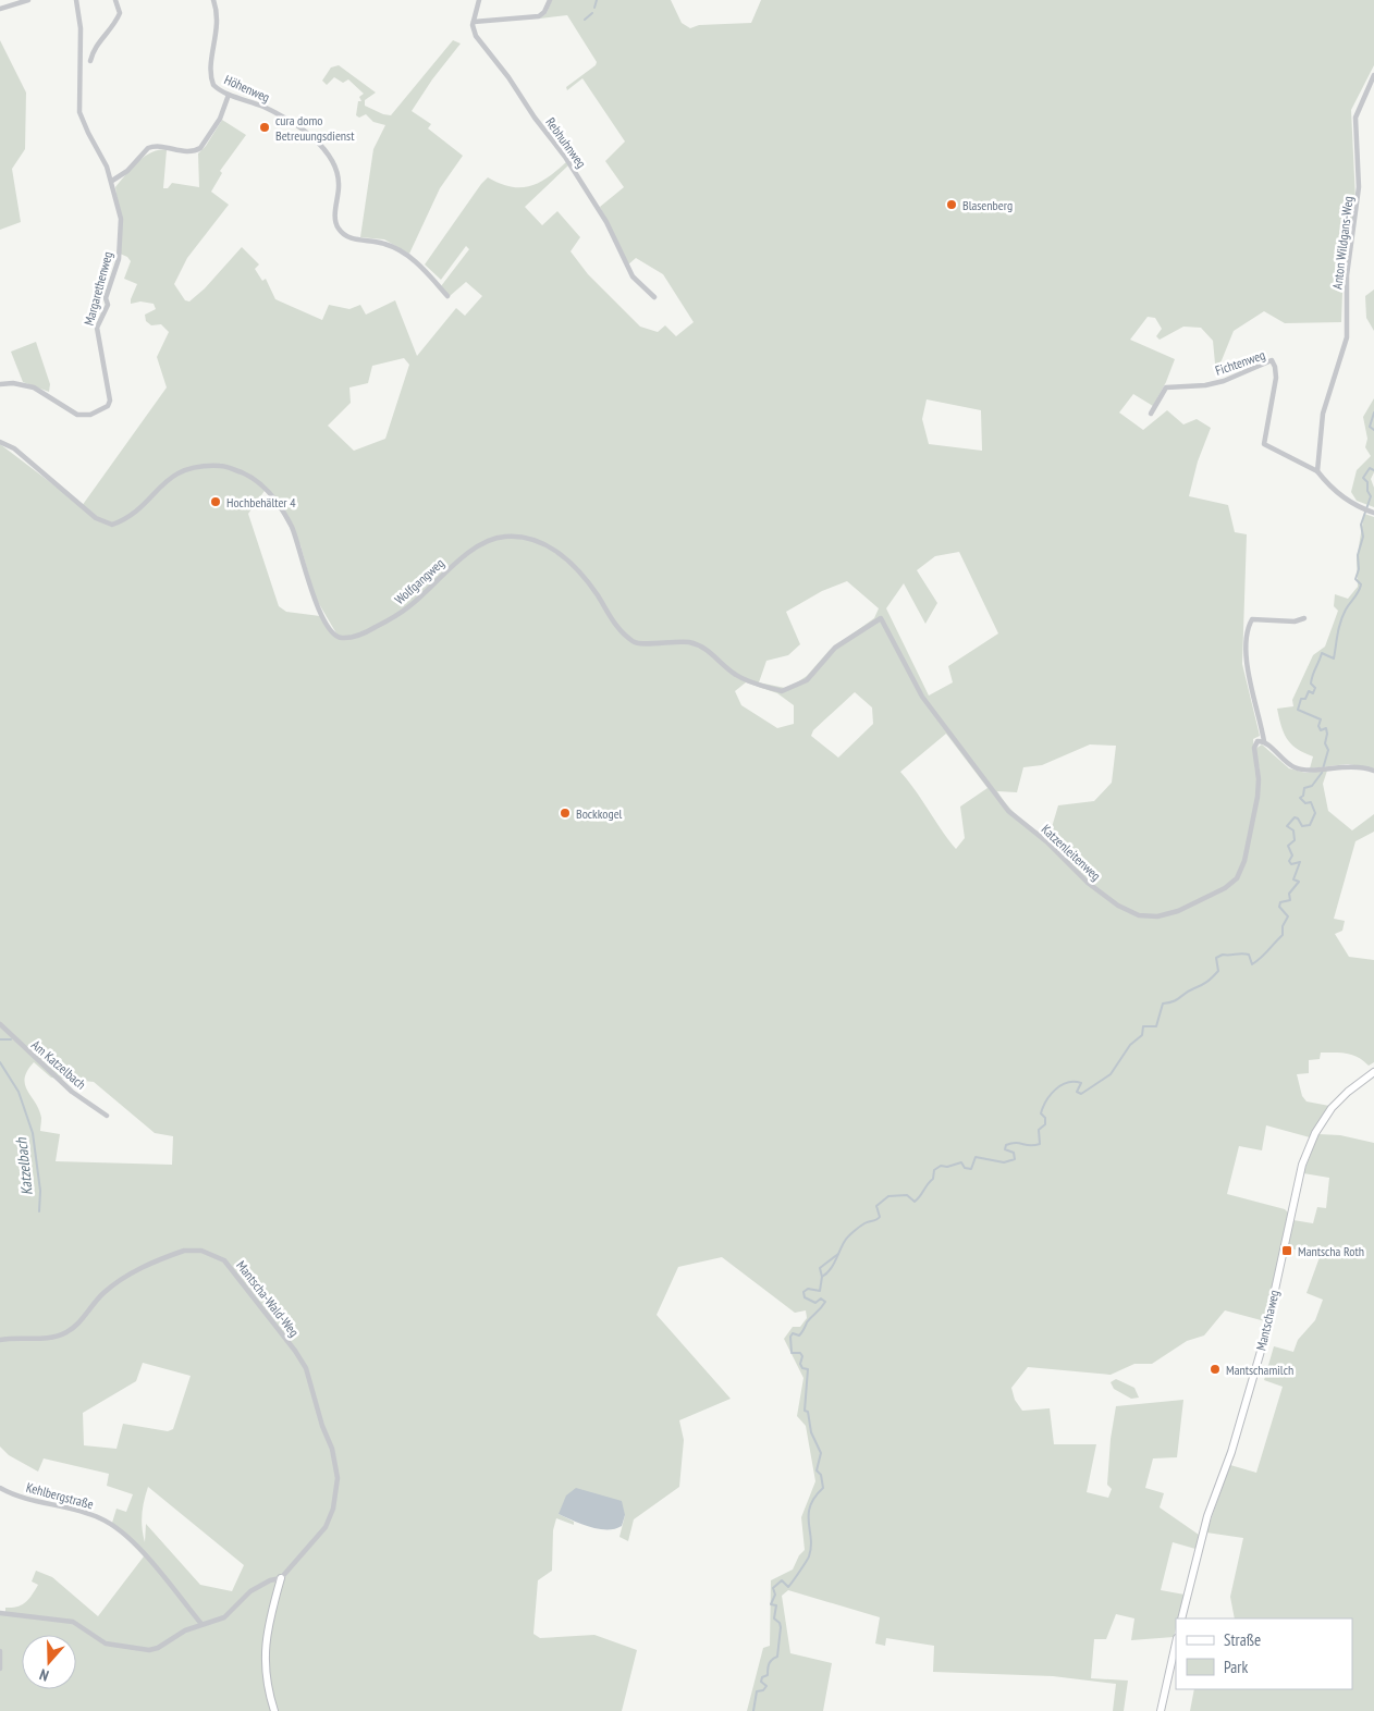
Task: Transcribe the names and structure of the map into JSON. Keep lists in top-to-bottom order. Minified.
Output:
{"streets":{"street":["Höhenweg","Rebhuhnweg","Anton Wildgans-Weg","Margarethenweg","Fichtenweg","Wolfgangweg","Katzenleitenweg","Am Katzelbach","Mantscha-Wald-Weg","Mantschaweg","Kehlbergstraße"]},"crossings":[["Anton Wildgans-Weg","Fichtenweg"],["Wolfgangweg","Katzenleitenweg"]],"water":["Katzelbach"],"places":{"other":["cura domo Betreuungsdienst","Blasenberg","Hochbehälter 4","Bockkogel","Mantschamilch"],"transit":["Mantscha Roth"]},"legend":["Straße","Park"],"north":"bottom"}
